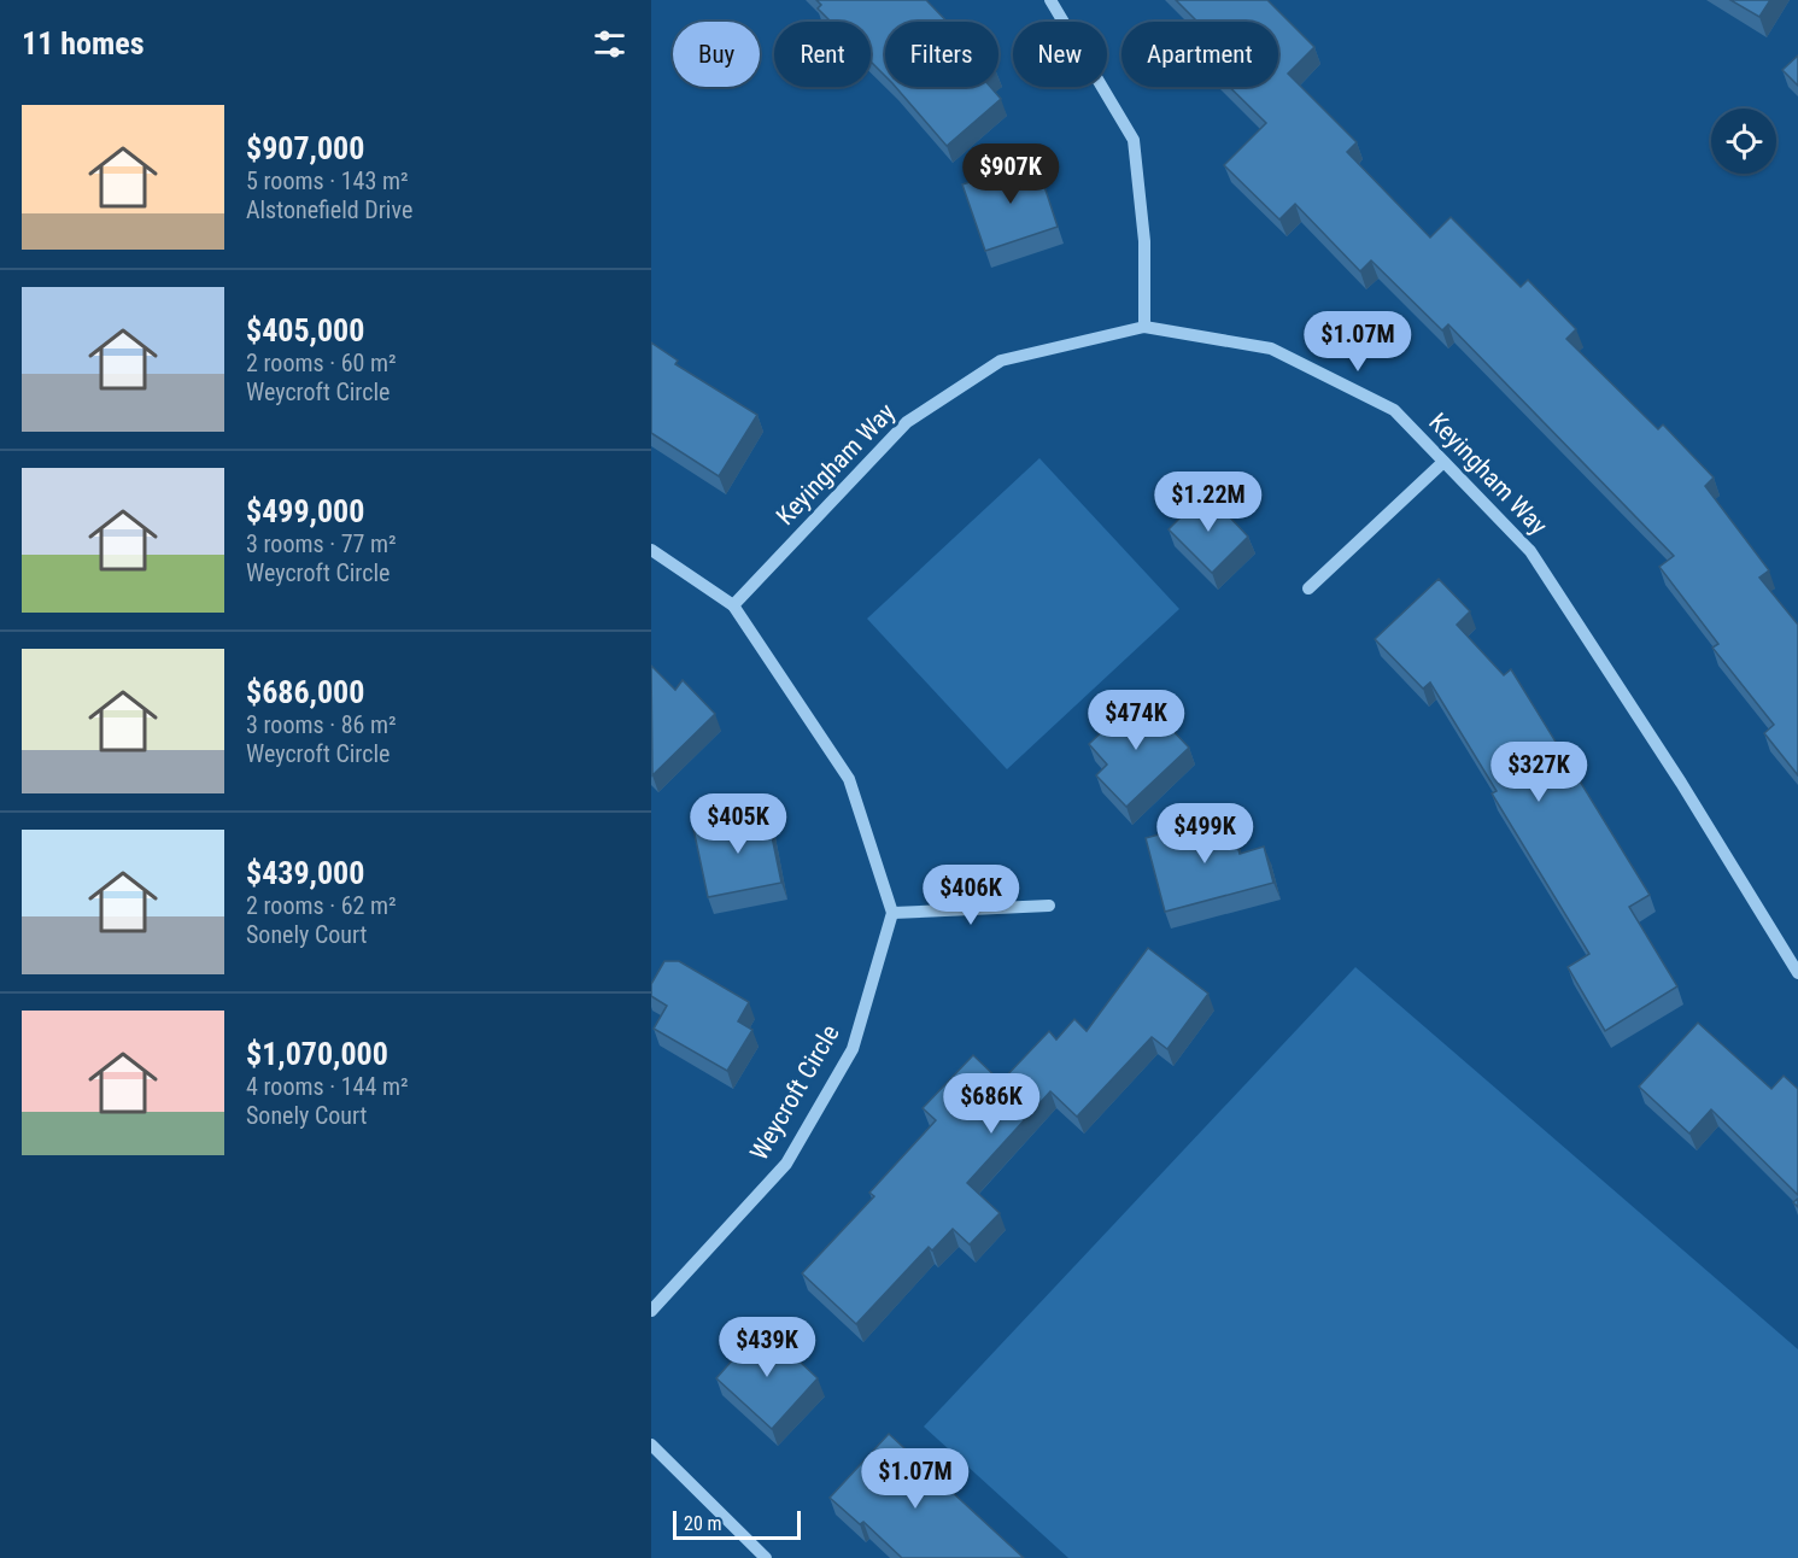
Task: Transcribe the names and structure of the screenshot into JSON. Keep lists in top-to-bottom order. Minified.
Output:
{"streets":{"street":["Keyingham Way","Weycroft Circle"]},"scale_bar":"20 m","page":{"heading":"11 homes","chip":["Buy","Rent","Filters","New","Apartment"],"list":[{"name":"$907,000","note":"5 rooms · 143 m² · Alstonefield Drive"},{"name":"$405,000","note":"2 rooms · 60 m² · Weycroft Circle"},{"name":"$499,000","note":"3 rooms · 77 m² · Weycroft Circle"},{"name":"$686,000","note":"3 rooms · 86 m² · Weycroft Circle"},{"name":"$439,000","note":"2 rooms · 62 m² · Sonely Court"},{"name":"$1,070,000","note":"4 rooms · 144 m² · Sonely Court"}],"price":["$907K","$1.07M","$1.22M","$474K","$327K","$405K","$499K","$406K","$686K","$439K","$1.07M"],"scale":"20 m"}}
